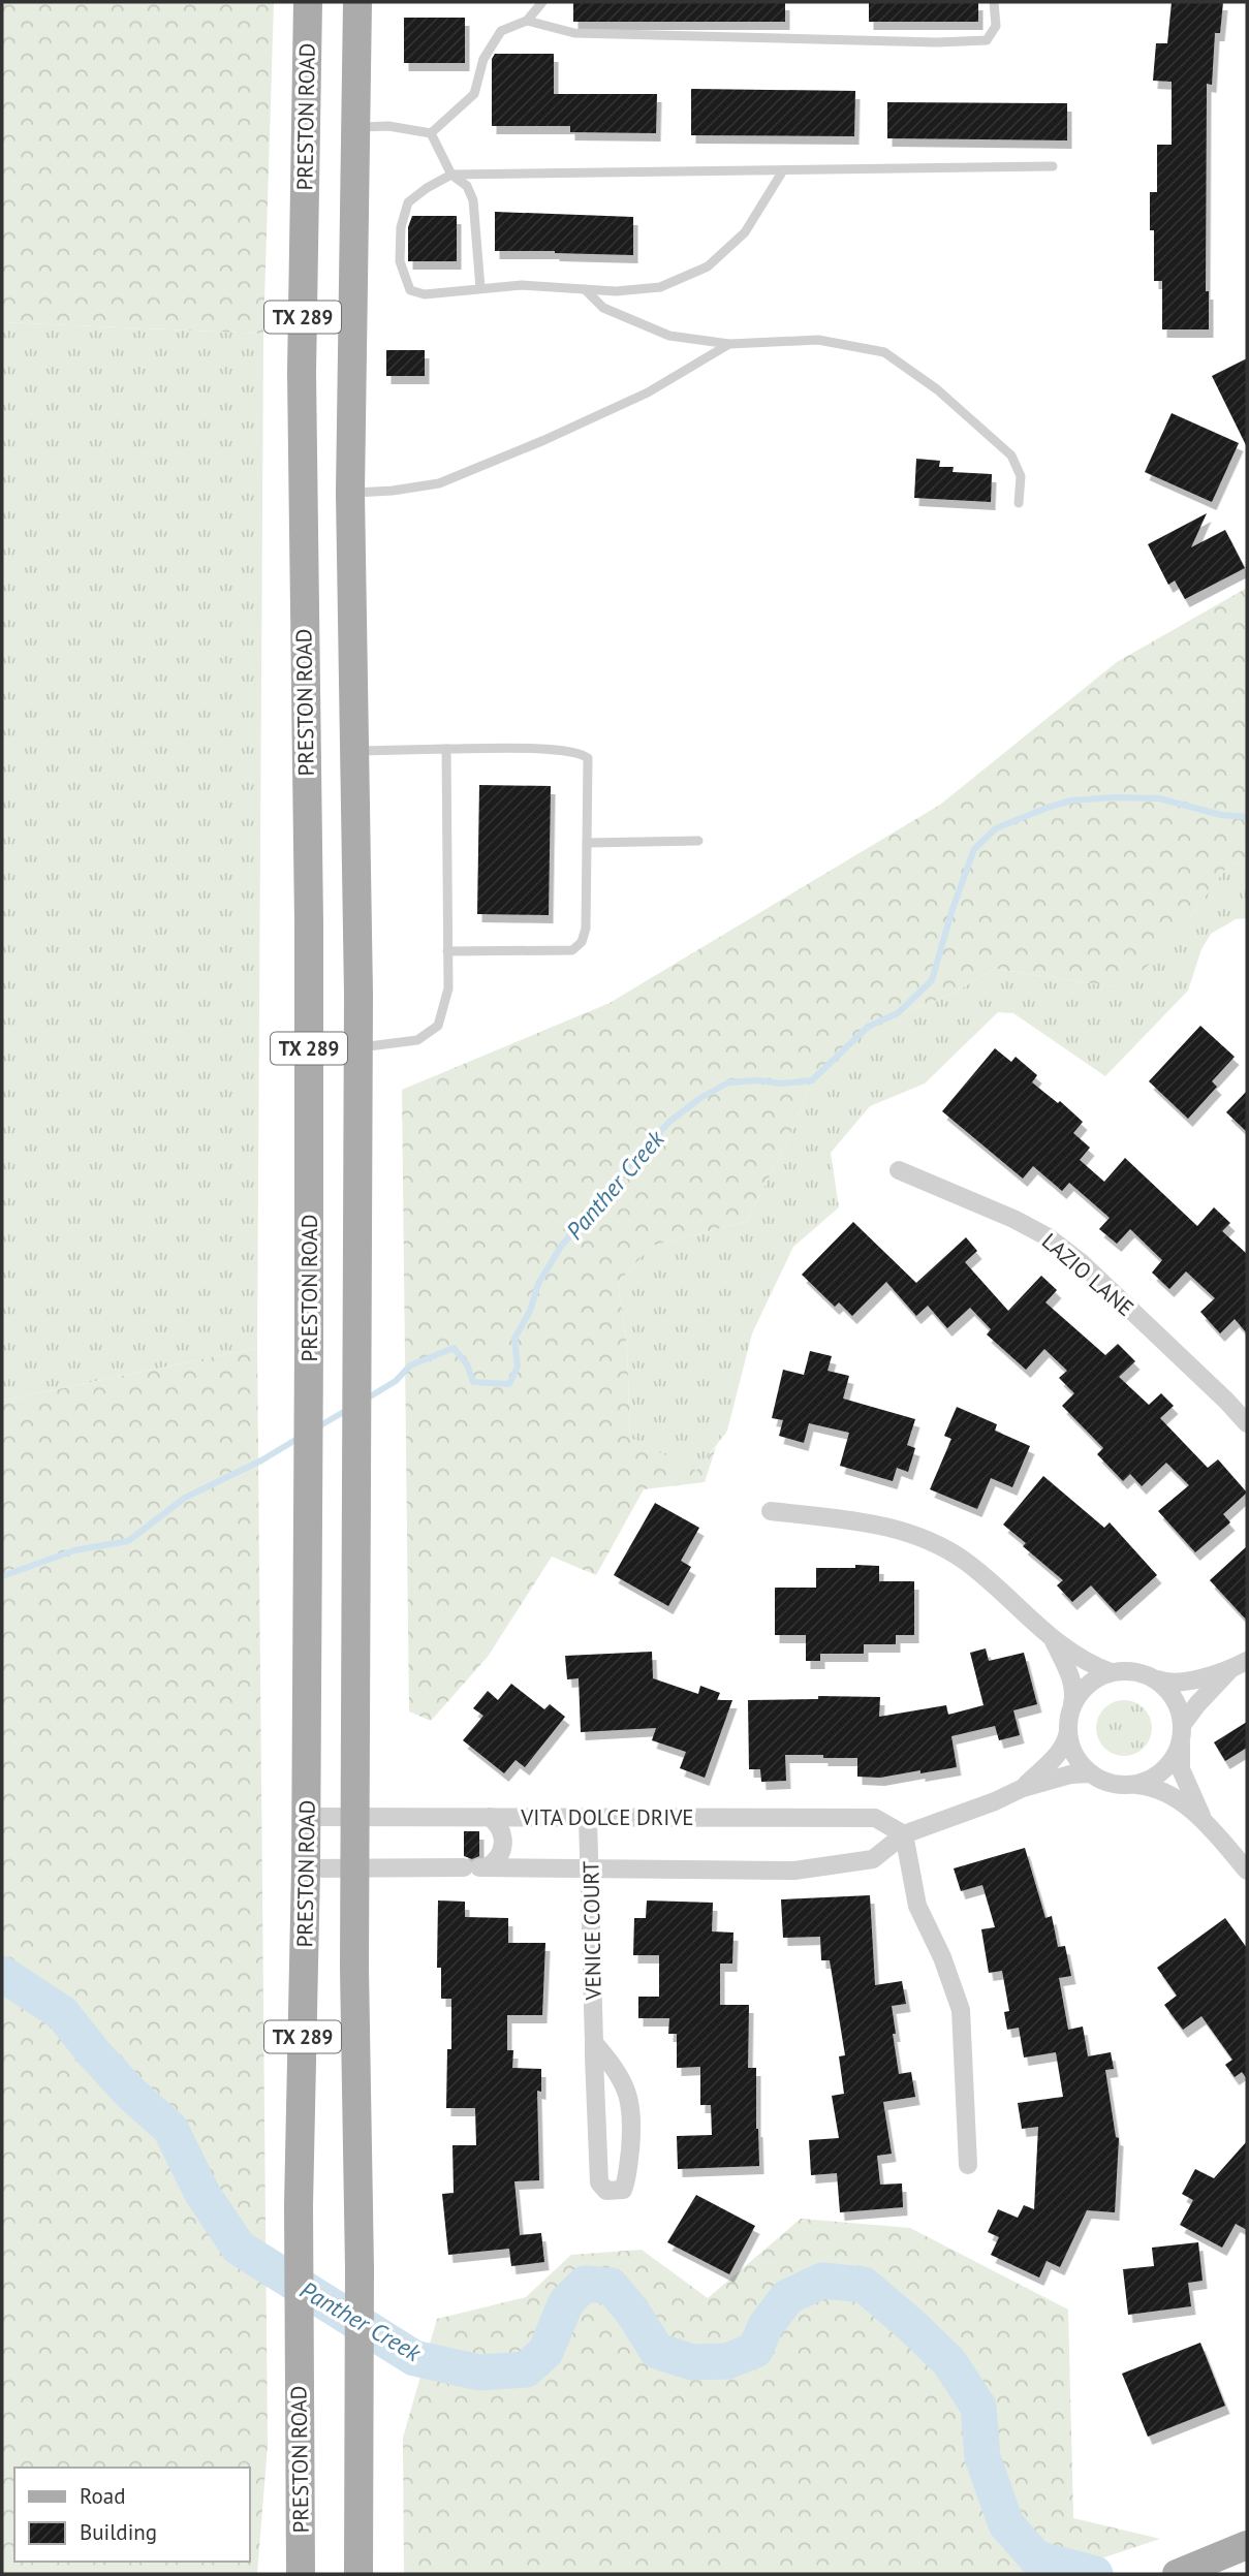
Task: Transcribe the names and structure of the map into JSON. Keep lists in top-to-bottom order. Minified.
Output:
{"streets":{"main road":["PRESTON ROAD","TX 289"],"street":["LAZIO LANE","VITA DOLCE DRIVE","VENICE COURT"]},"crossings":[["PRESTON ROAD","VITA DOLCE DRIVE"],["TX 289","VITA DOLCE DRIVE"],["VITA DOLCE DRIVE","VENICE COURT"]],"water":["Panther Creek"],"legend":["Road","Building"]}
